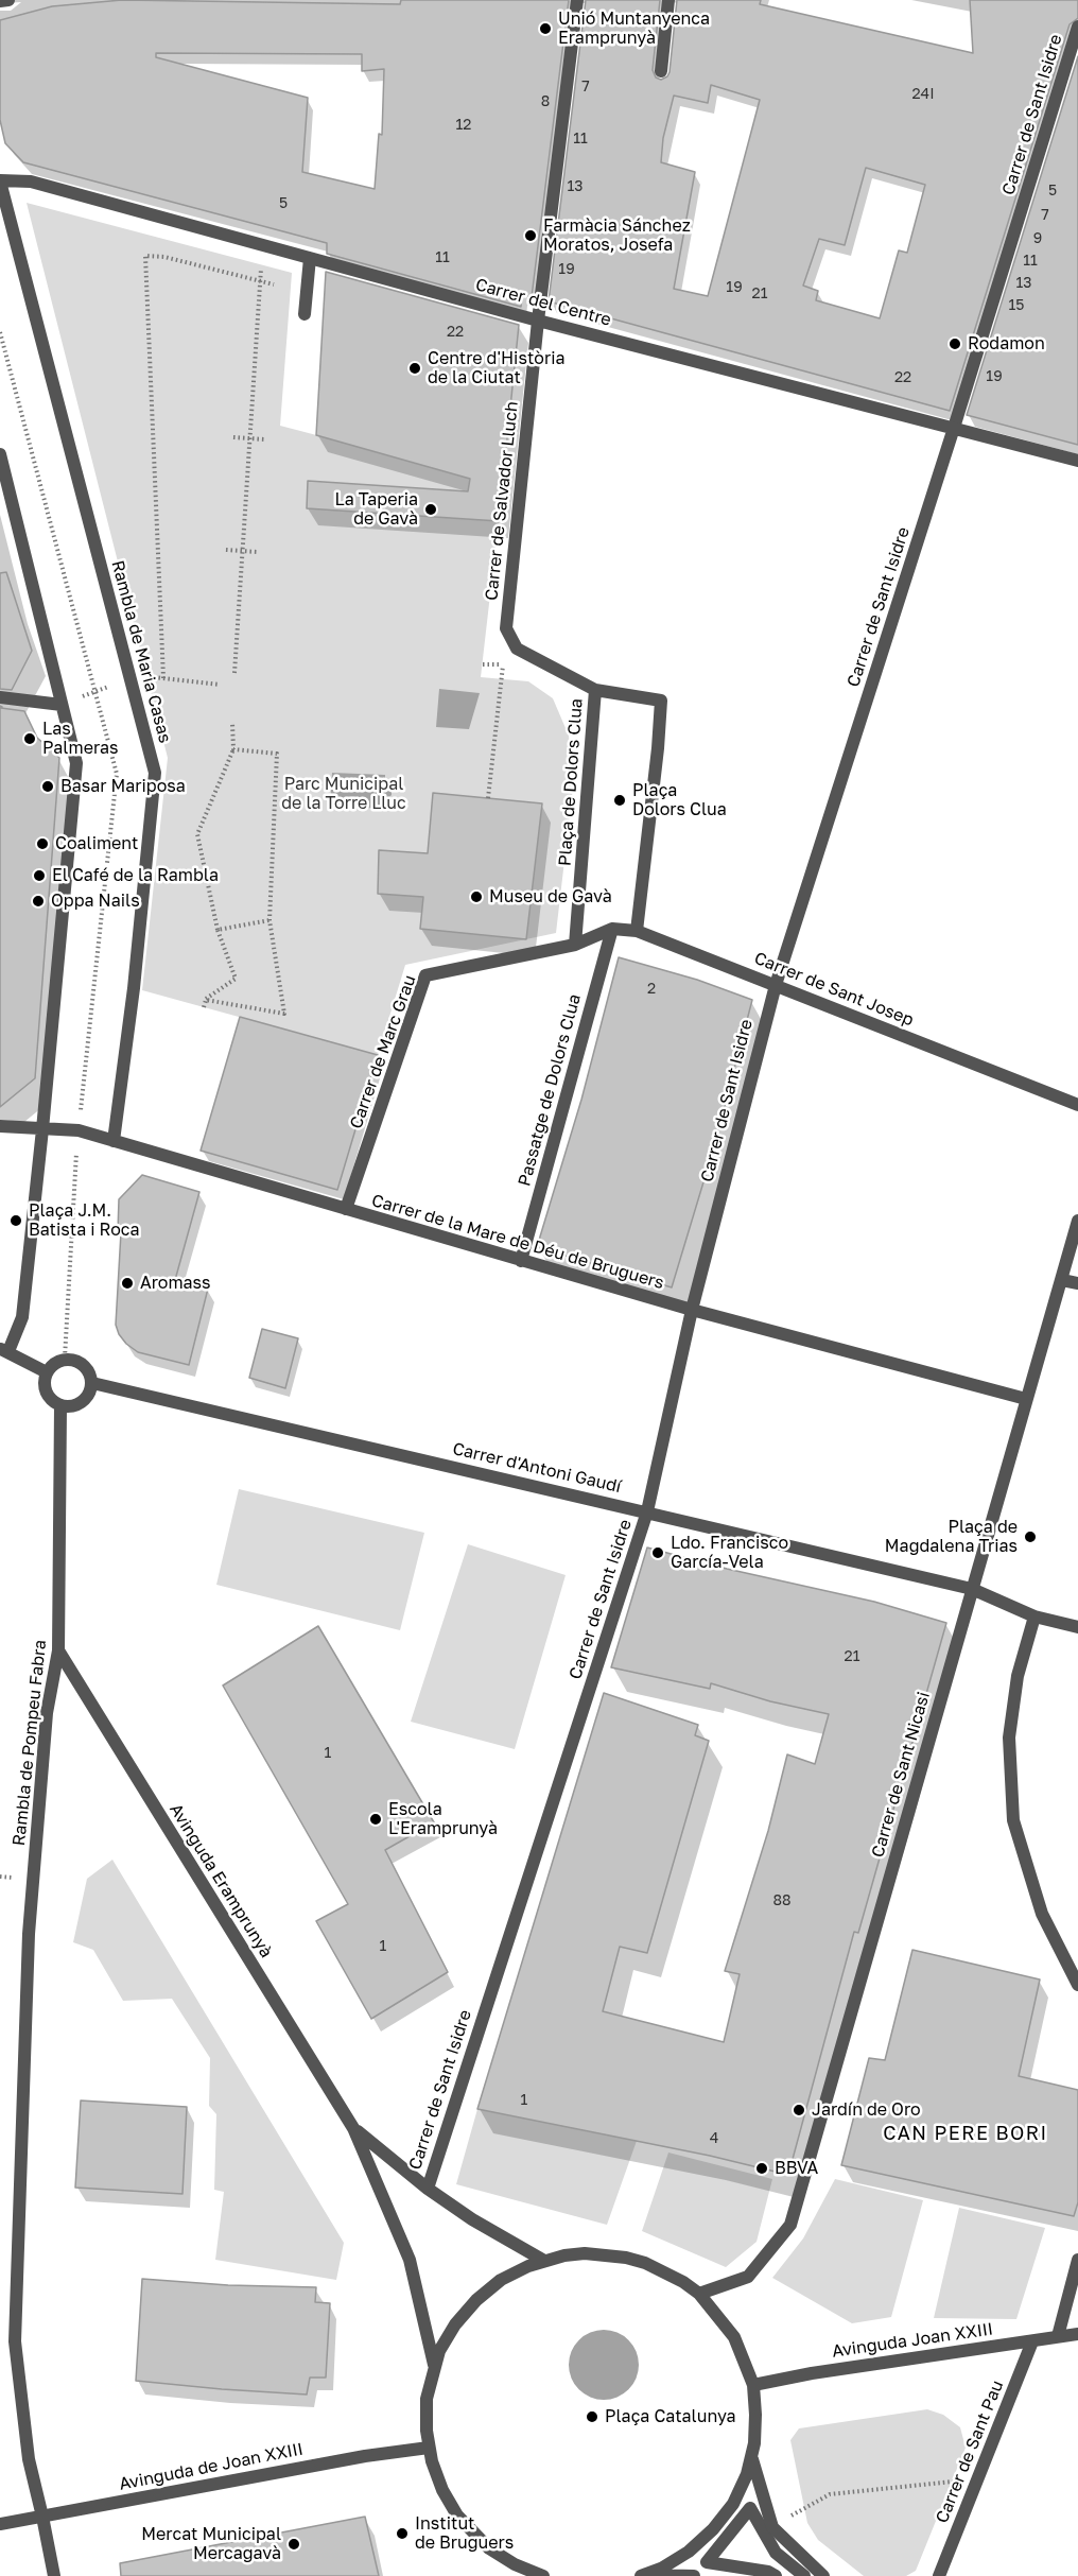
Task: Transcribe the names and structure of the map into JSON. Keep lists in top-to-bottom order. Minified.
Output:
{"streets":{"street":["Carrer de Sant Isidre","Carrer del Centre","Carrer de Salvador Lluch","Rambla de Maria Casas","Plaça de Dolors Clua","Carrer de Sant Josep","Carrer de Marc Grau","Passatge de Dolors Clua","Carrer de la Mare de Déu de Bruguers","Carrer d'Antoni Gaudí","Rambla de Pompeu Fabra","Carrer de Sant Nicasi","Avinguda Eramprunyà","Avinguda Joan XXIII","Carrer de Sant Pau","Avinguda de Joan XXIII"]},"crossings":[["Carrer de Sant Isidre","Carrer del Centre"],["Carrer de Sant Isidre","Carrer de Sant Josep"],["Carrer de Sant Isidre","Carrer de la Mare de Déu de Bruguers"],["Carrer de Sant Isidre","Carrer d'Antoni Gaudí"],["Carrer del Centre","Carrer de Salvador Lluch"],["Carrer del Centre","Rambla de Maria Casas"],["Carrer de Salvador Lluch","Plaça de Dolors Clua"],["Rambla de Maria Casas","Carrer de la Mare de Déu de Bruguers"],["Plaça de Dolors Clua","Carrer de Sant Josep"],["Plaça de Dolors Clua","Carrer de Marc Grau"],["Carrer de Sant Josep","Carrer de Marc Grau"],["Carrer de Sant Josep","Passatge de Dolors Clua"],["Carrer de Marc Grau","Carrer de la Mare de Déu de Bruguers"],["Passatge de Dolors Clua","Carrer de la Mare de Déu de Bruguers"],["Carrer de la Mare de Déu de Bruguers","Carrer de Sant Nicasi"],["Carrer d'Antoni Gaudí","Rambla de Pompeu Fabra"],["Carrer d'Antoni Gaudí","Carrer de Sant Nicasi"],["Rambla de Pompeu Fabra","Avinguda Eramprunyà"],["Rambla de Pompeu Fabra","Avinguda de Joan XXIII"],["Avinguda Joan XXIII","Carrer de Sant Pau"]],"districts":["CAN PERE BORI"],"parks":["Parc Municipal de la Torre Lluc"],"places":["Unió Muntanyenca Eramprunyà","Farmàcia Sánchez Moratos, Josefa","Rodamon","Centre d'Història de la Ciutat","La Taperia de Gavà","Las Palmeras","Basar Mariposa","Plaça Dolors Clua","Coaliment","El Café de la Rambla","Museu de Gavà","Oppa Nails","Plaça J.M. Batista i Roca","Aromass","Plaça de Magdalena Trias","Ldo. Francisco García-Vela","Escola L'Eramprunyà","Jardín de Oro","BBVA","Plaça Catalunya","Institut de Bruguers","Mercat Municipal Mercagavà"],"house_numbers":["7","24I","8","12","11","13","5","5","7","9","11","11","19","13","19","21","15","22","19","22","2","21","1","88","1","1","4"]}
